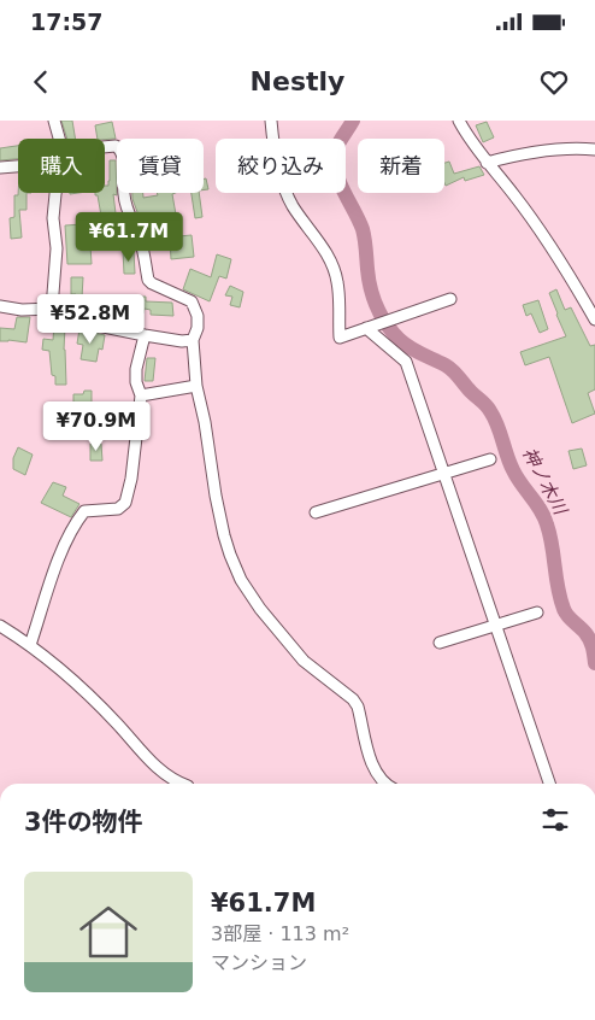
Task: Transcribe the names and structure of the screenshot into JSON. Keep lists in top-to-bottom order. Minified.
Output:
{"water":["神ノ木川"],"page":{"status":"17:57","header":"Nestly","chip":["購入","賃貸","絞り込み","新着"],"price":["¥61.7M","¥52.8M","¥70.9M"],"heading":"3件の物件","list":[{"name":"¥61.7M","note":"3部屋 · 113 m² · マンション"}]}}
